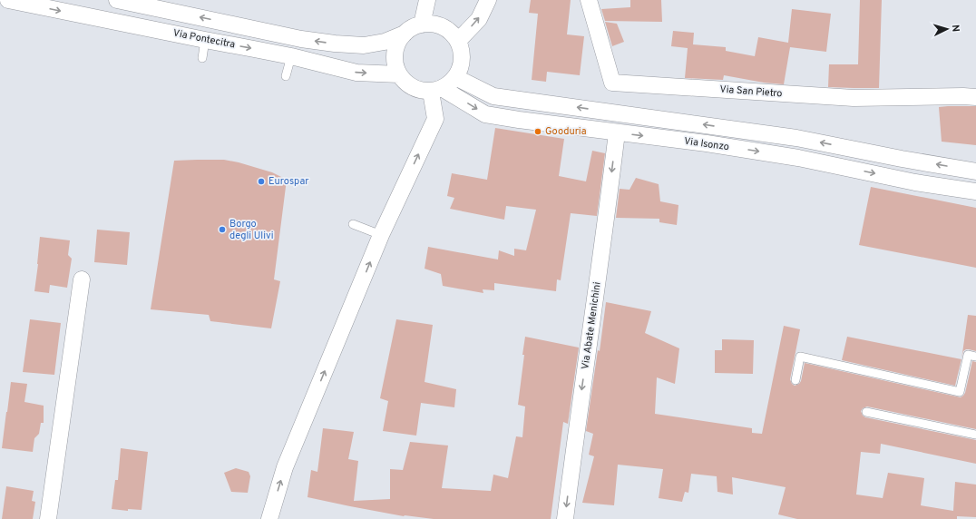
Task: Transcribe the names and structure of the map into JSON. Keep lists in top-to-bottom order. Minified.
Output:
{"streets":{"street":["Via Pontecitra","Via San Pietro","Via Isonzo","Via Abate Menichini"]},"crossings":[["Via Pontecitra","Via Isonzo"],["Via Isonzo","Via Abate Menichini"]],"one_way":["Via Abate Menichini"],"places":["Gooduria","Eurospar","Borgo degli Ulivi"],"north":"right"}
